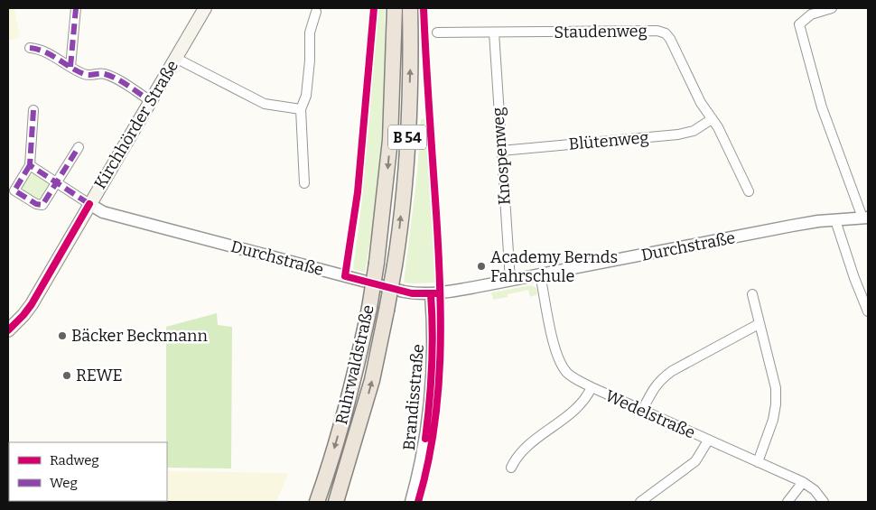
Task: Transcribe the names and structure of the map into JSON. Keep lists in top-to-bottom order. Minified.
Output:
{"streets":{"highway":["B 54","Ruhrwaldstraße"],"main road":["Kirchhörder Straße"],"street":["Staudenweg","Blütenweg","Knospenweg","Durchstraße","Brandisstraße","Wedelstraße"]},"crossings":[["Staudenweg","Blütenweg"],["Staudenweg","Knospenweg"],["Kirchhörder Straße","Durchstraße"],["Blütenweg","Knospenweg"],["Knospenweg","Durchstraße"],["Durchstraße","Brandisstraße"],["Durchstraße","Wedelstraße"]],"places":["Academy Bernds Fahrschule","Bäcker Beckmann","REWE"],"legend":["Radweg","Weg"]}
